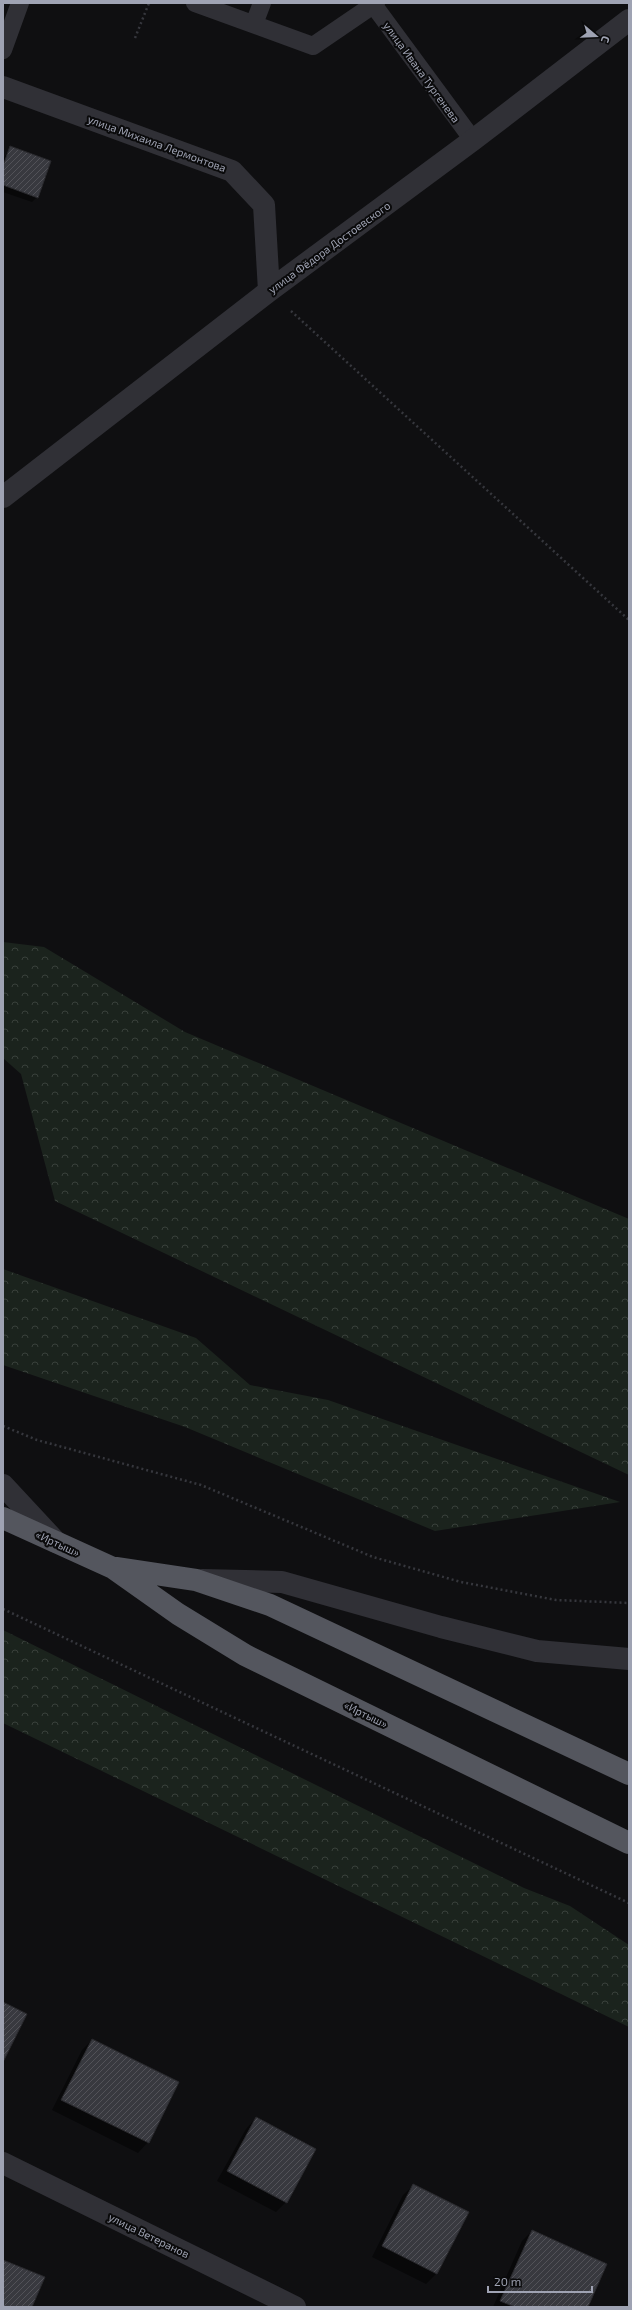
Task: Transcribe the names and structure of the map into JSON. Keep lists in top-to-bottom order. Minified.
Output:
{"streets":{"highway":["«Иртыш»"],"street":["улица Михаила Лермонтова","улица Фёдора Достоевского","улица Ветеранов"],"lane":["улица Ивана Тургенева"]},"crossings":[["улица Ивана Тургенева","улица Фёдора Достоевского"],["улица Михаила Лермонтова","улица Фёдора Достоевского"]],"scale_bar":"20 m","north":"right"}
